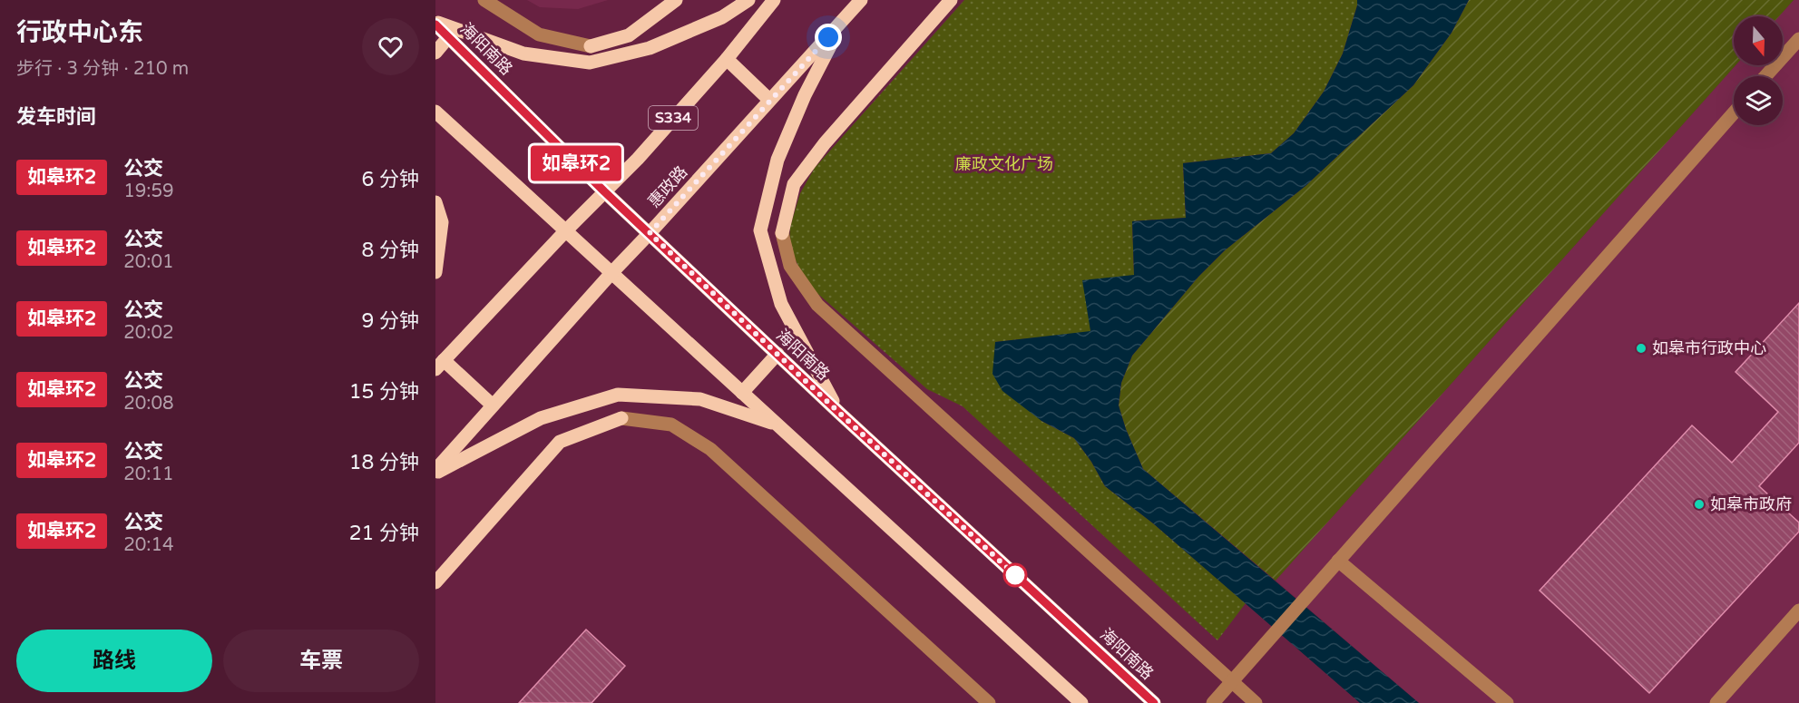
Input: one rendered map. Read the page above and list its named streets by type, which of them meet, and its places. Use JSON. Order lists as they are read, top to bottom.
{
  "streets": {
    "main road": ["海阳南路", "S334", "惠政路"]
  },
  "crossings": [
    ["海阳南路", "S334"],
    ["海阳南路", "惠政路"]
  ],
  "parks": ["廉政文化广场"],
  "places": ["如皋市行政中心", "如皋市政府"],
  "lines": ["bus line 如皋环2"],
  "north": "bottom",
  "page": {
    "heading": [
      ["行政中心东", "步行 · 3 分钟 · 210 m"],
      "发车时间"
    ],
    "on_map": "如皋环2",
    "list": [
      {
        "mark": "如皋环2",
        "name": "公交",
        "note": "19:59",
        "value": "6 分钟"
      },
      {
        "mark": "如皋环2",
        "name": "公交",
        "note": "20:01",
        "value": "8 分钟"
      },
      {
        "mark": "如皋环2",
        "name": "公交",
        "note": "20:02",
        "value": "9 分钟"
      },
      {
        "mark": "如皋环2",
        "name": "公交",
        "note": "20:08",
        "value": "15 分钟"
      },
      {
        "mark": "如皋环2",
        "name": "公交",
        "note": "20:11",
        "value": "18 分钟"
      },
      {
        "mark": "如皋环2",
        "name": "公交",
        "note": "20:14",
        "value": "21 分钟"
      }
    ],
    "buttons": ["路线", "车票"]
  }
}
